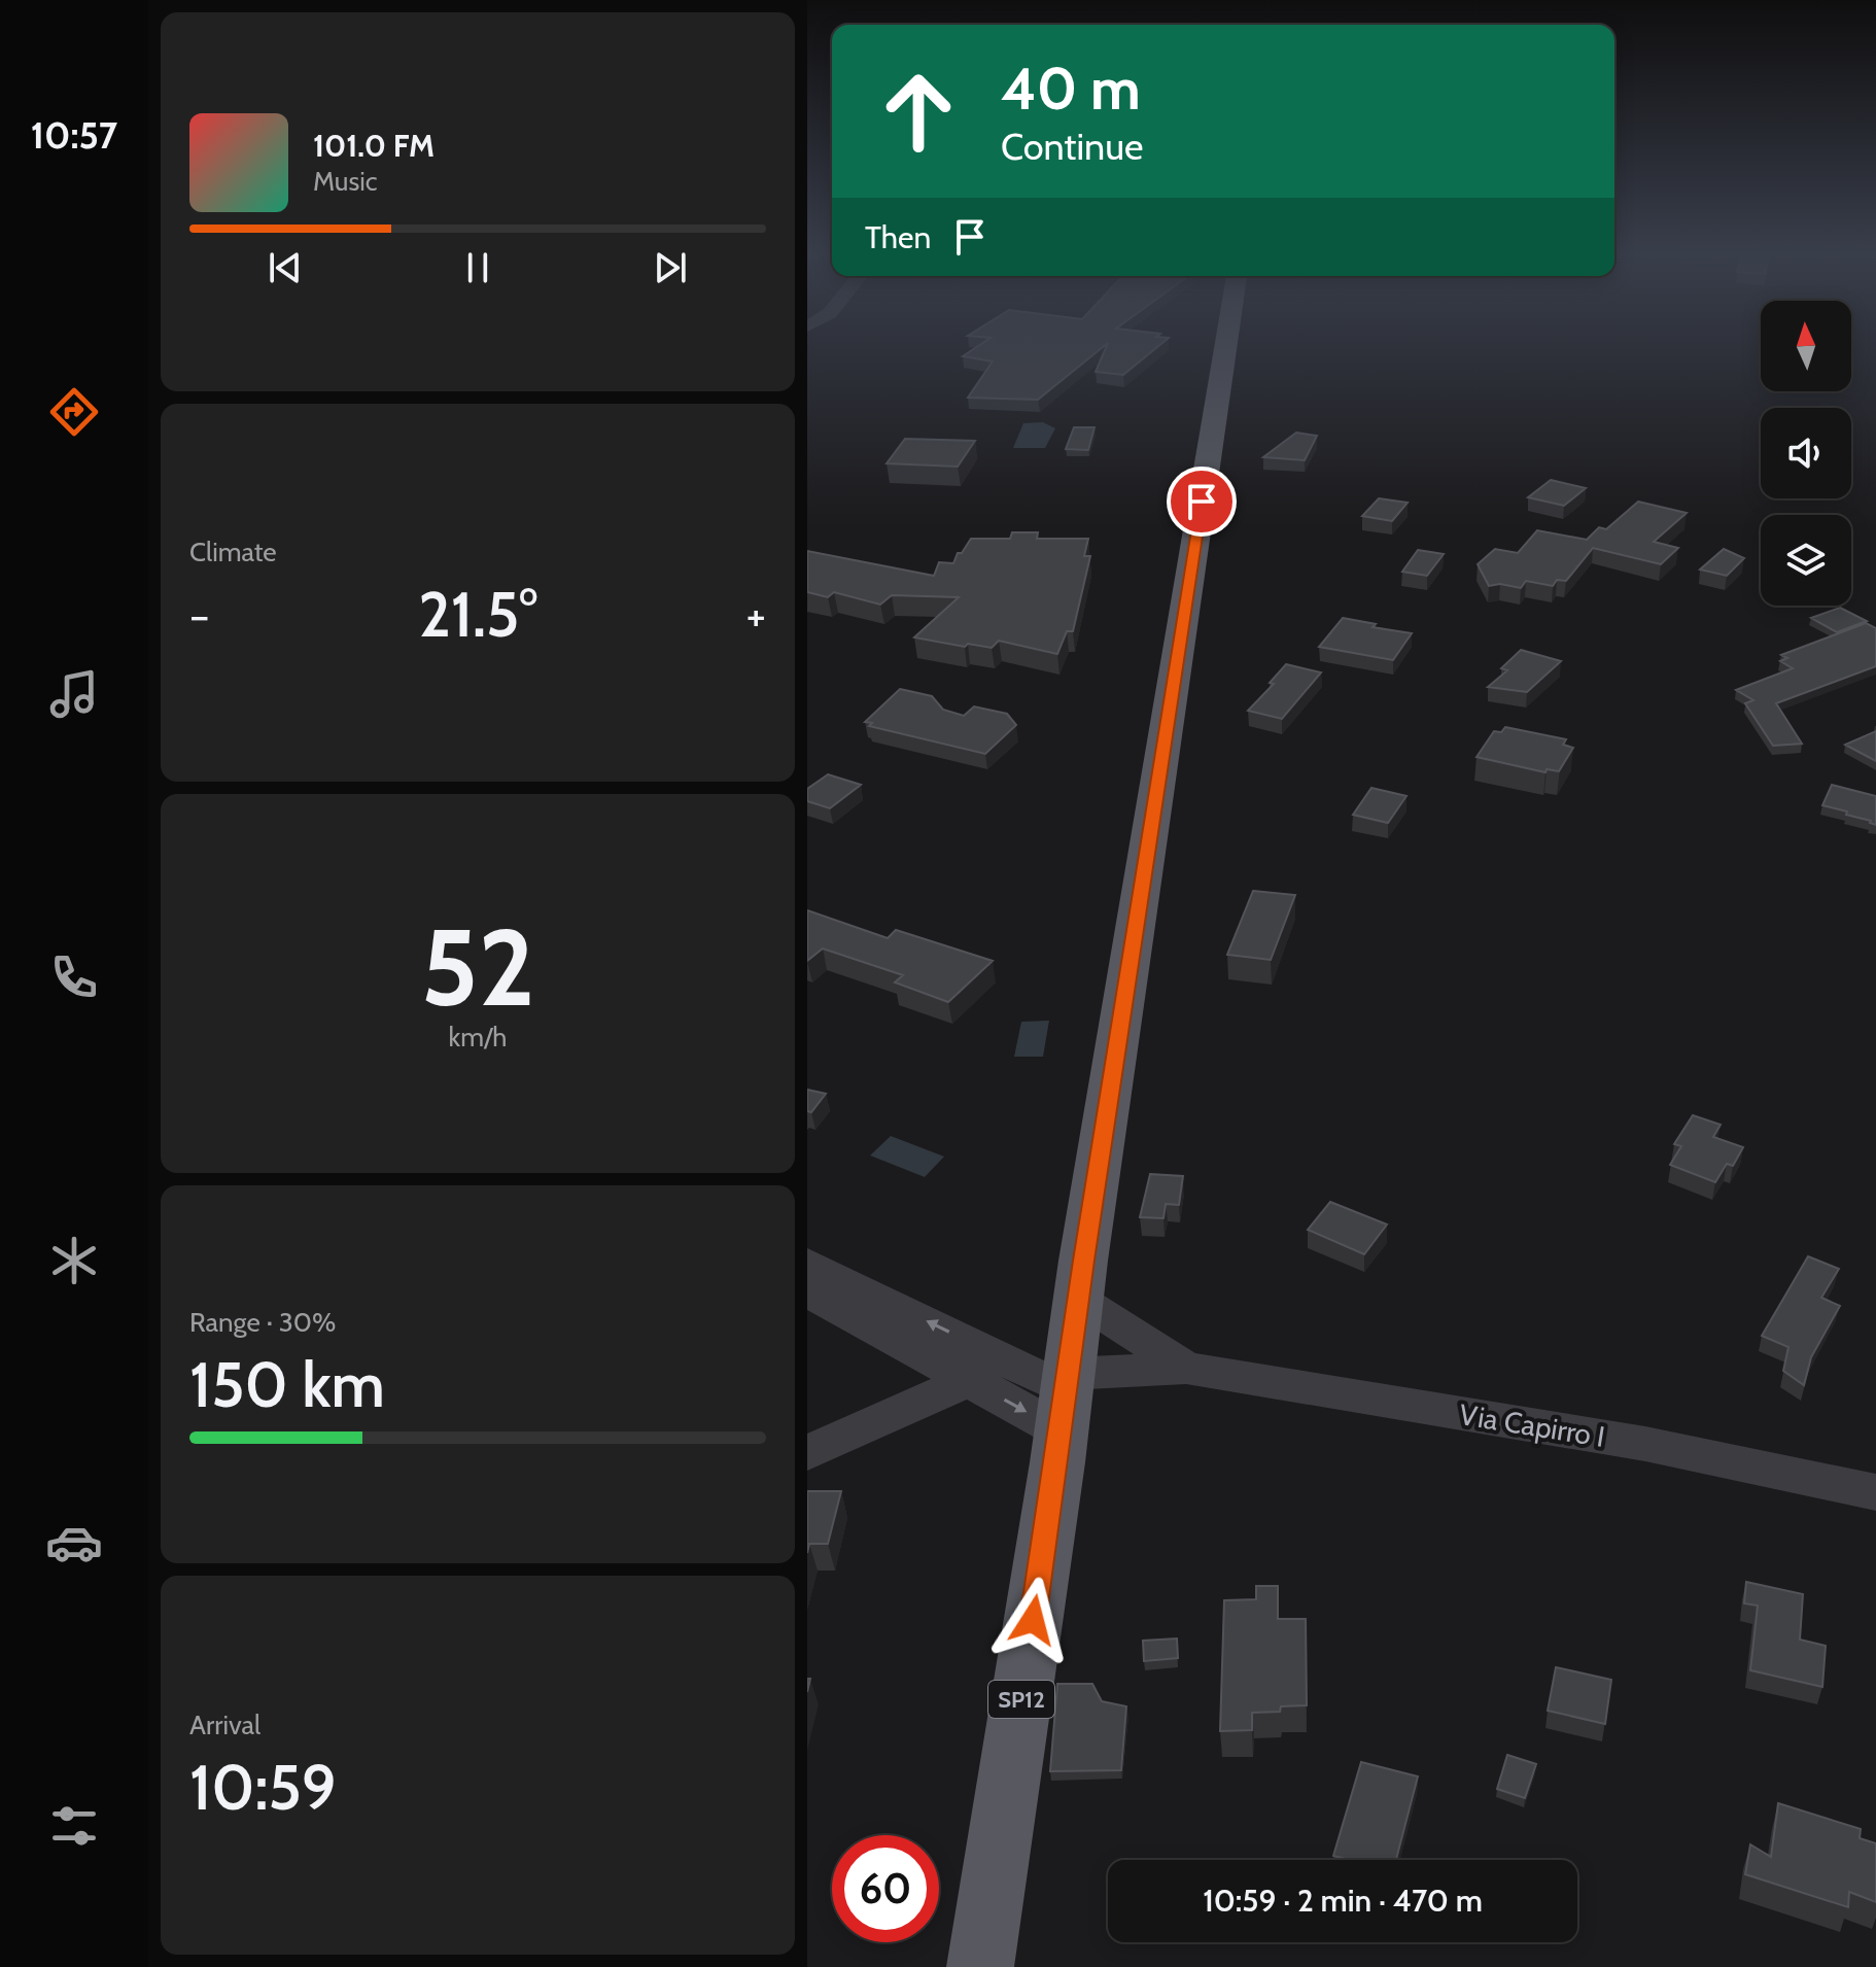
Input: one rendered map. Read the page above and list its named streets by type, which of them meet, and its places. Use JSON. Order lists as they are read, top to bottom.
{
  "streets": {
    "main road": ["SP12"],
    "street": ["Via Capirro I"]
  },
  "crossings": [
    ["Via Capirro I", "SP12"]
  ],
  "north": "top",
  "page": {
    "tabs": "10:57",
    "turn": ["40 m", "Continue"],
    "song": ["101.0 FM", "Music"],
    "then": "Then",
    "tile": [
      "Climate",
      ["52", "km/h"],
      ["Range · 30%", "150 km"],
      ["Arrival", "10:59"]
    ],
    "heat": ["−", "21.5°", "+"],
    "limit": "60",
    "trip": "10:59 · 2 min · 470 m"
  }
}
